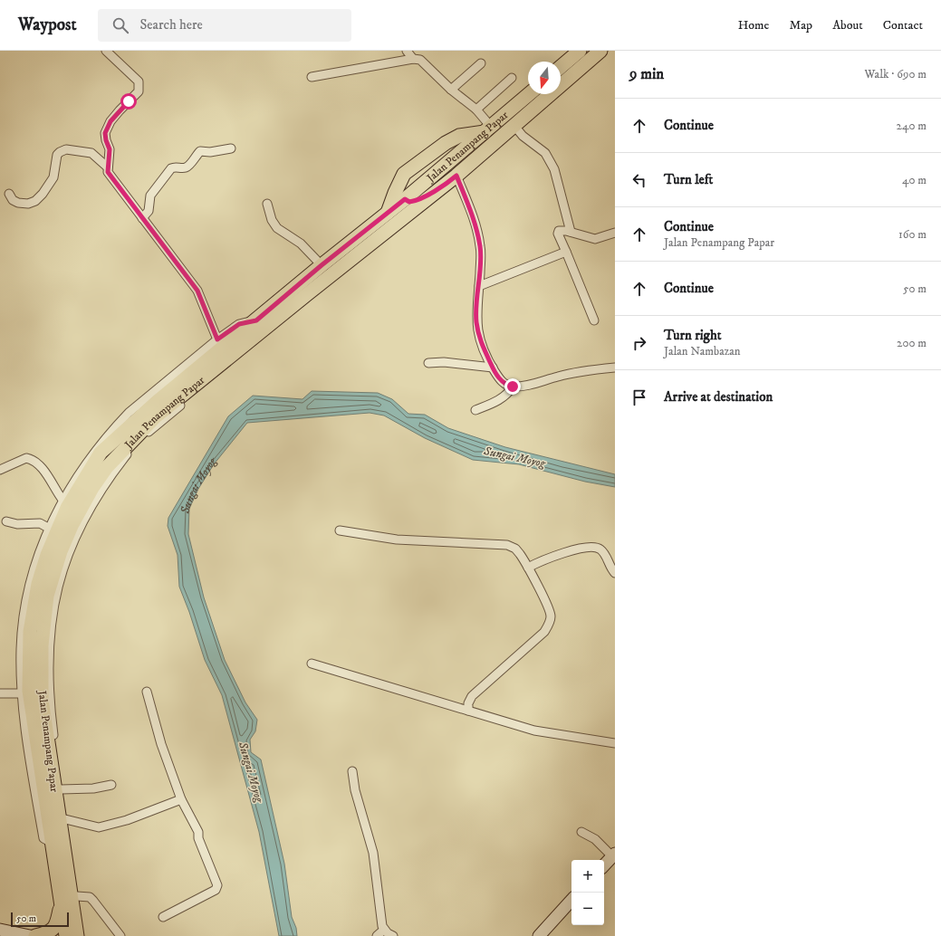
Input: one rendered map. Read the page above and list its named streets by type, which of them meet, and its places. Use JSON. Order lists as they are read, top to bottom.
{
  "streets": {
    "main road": ["Jalan Penampang Papar"]
  },
  "water": ["Sungai Moyog"],
  "scale_bar": "50 m",
  "north": "bottom",
  "page": {
    "header": "Waypost",
    "search": "Search here",
    "nav": [
      "Home",
      "Map",
      "About",
      "Contact"
    ],
    "heading": ["9 min", "Walk · 690 m"],
    "list": [
      ["Continue", "240 m"],
      ["Turn left", "40 m"],
      ["Continue", "Jalan Penampang Papar", "160 m"],
      ["Continue", "50 m"],
      ["Turn right", "Jalan Nambazan", "200 m"],
      "Arrive at destination"
    ],
    "map_buttons": ["+", "−"],
    "scale": "50 m"
  }
}
